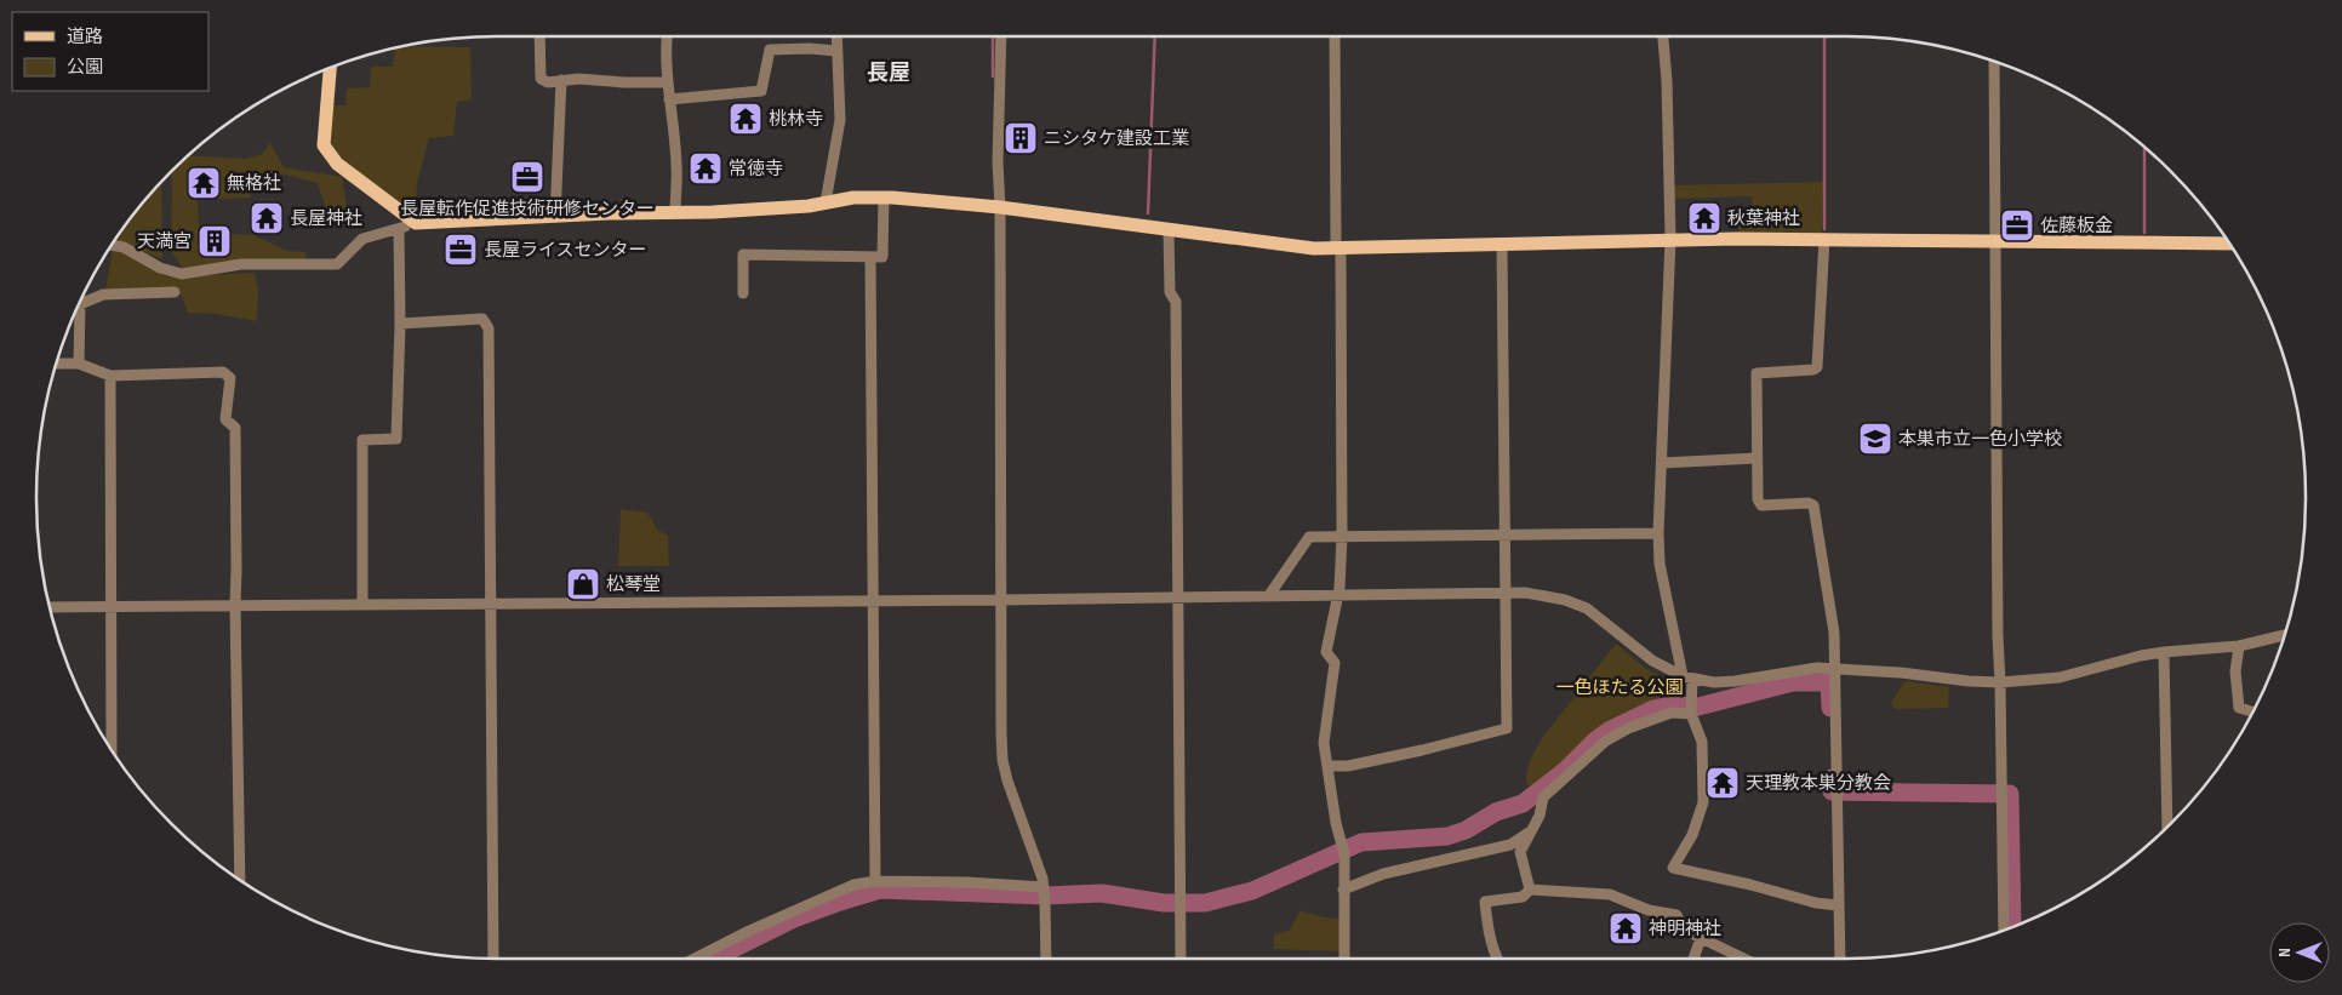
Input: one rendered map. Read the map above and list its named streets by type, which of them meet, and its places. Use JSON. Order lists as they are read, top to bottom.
{
  "districts": ["長屋"],
  "parks": ["一色ほたる公園"],
  "places": {
    "temple": [
      "桃林寺",
      "常徳寺",
      "無格社",
      "長屋神社",
      "秋葉神社",
      "天理教本巣分教会",
      "神明神社"
    ],
    "building": ["ニシタケ建設工業", "天満宮"],
    "office": ["長屋転作促進技術研修センター", "佐藤板金", "長屋ライスセンター"],
    "school or university": ["本巣市立一色小学校"],
    "shop": ["松琴堂"]
  },
  "legend": ["道路", "公園"],
  "north": "left"
}
